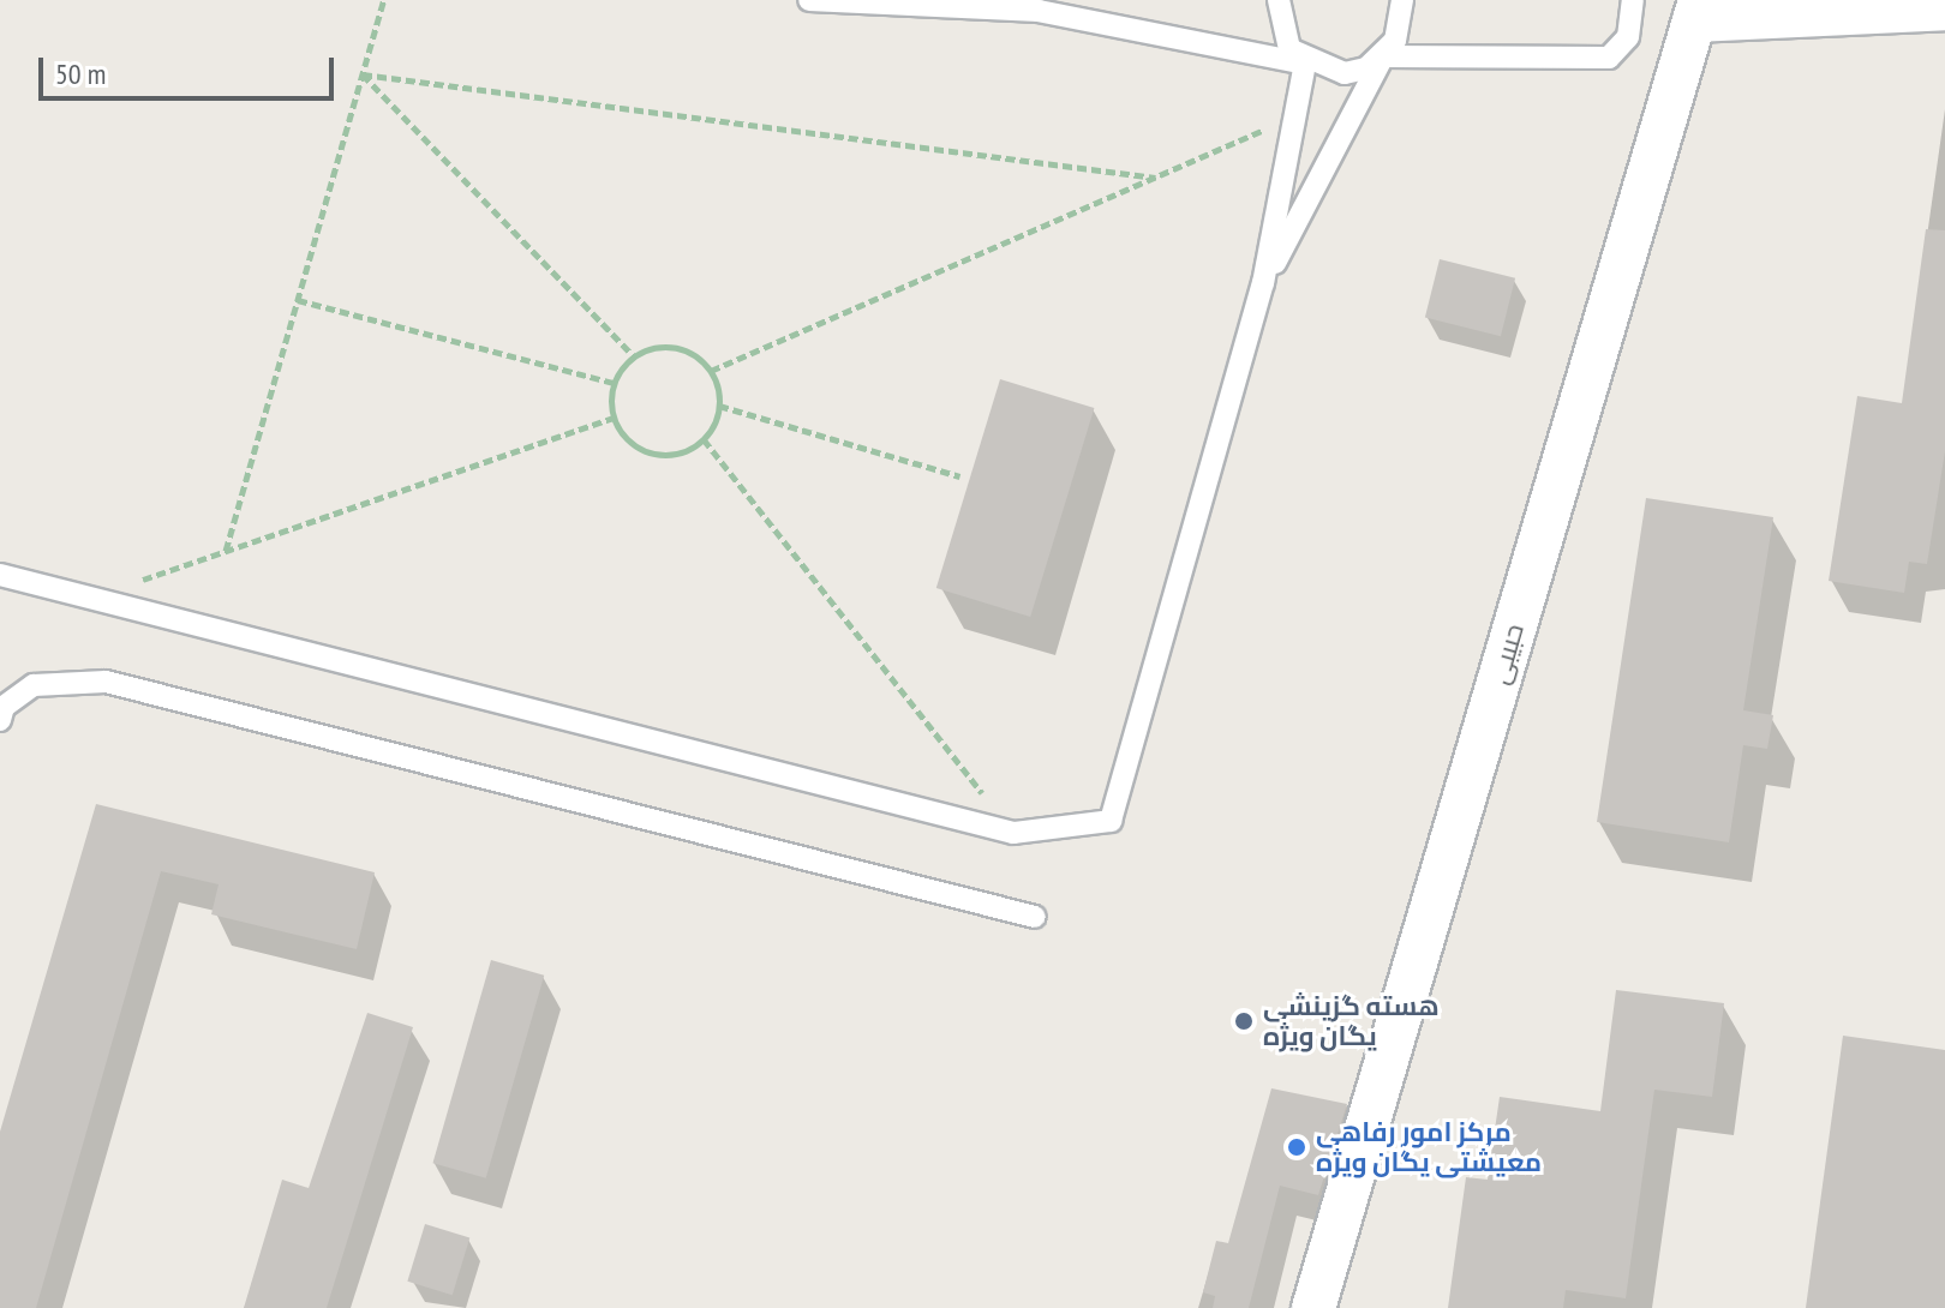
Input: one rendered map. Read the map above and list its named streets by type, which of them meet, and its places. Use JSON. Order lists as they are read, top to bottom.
{
  "streets": {
    "street": ["حبیبی"]
  },
  "places": ["هسته گزینشی یگان ویژه", "مرکز امور رفاهی معیشتی یگان ویژه"],
  "scale_bar": "50 m"
}
